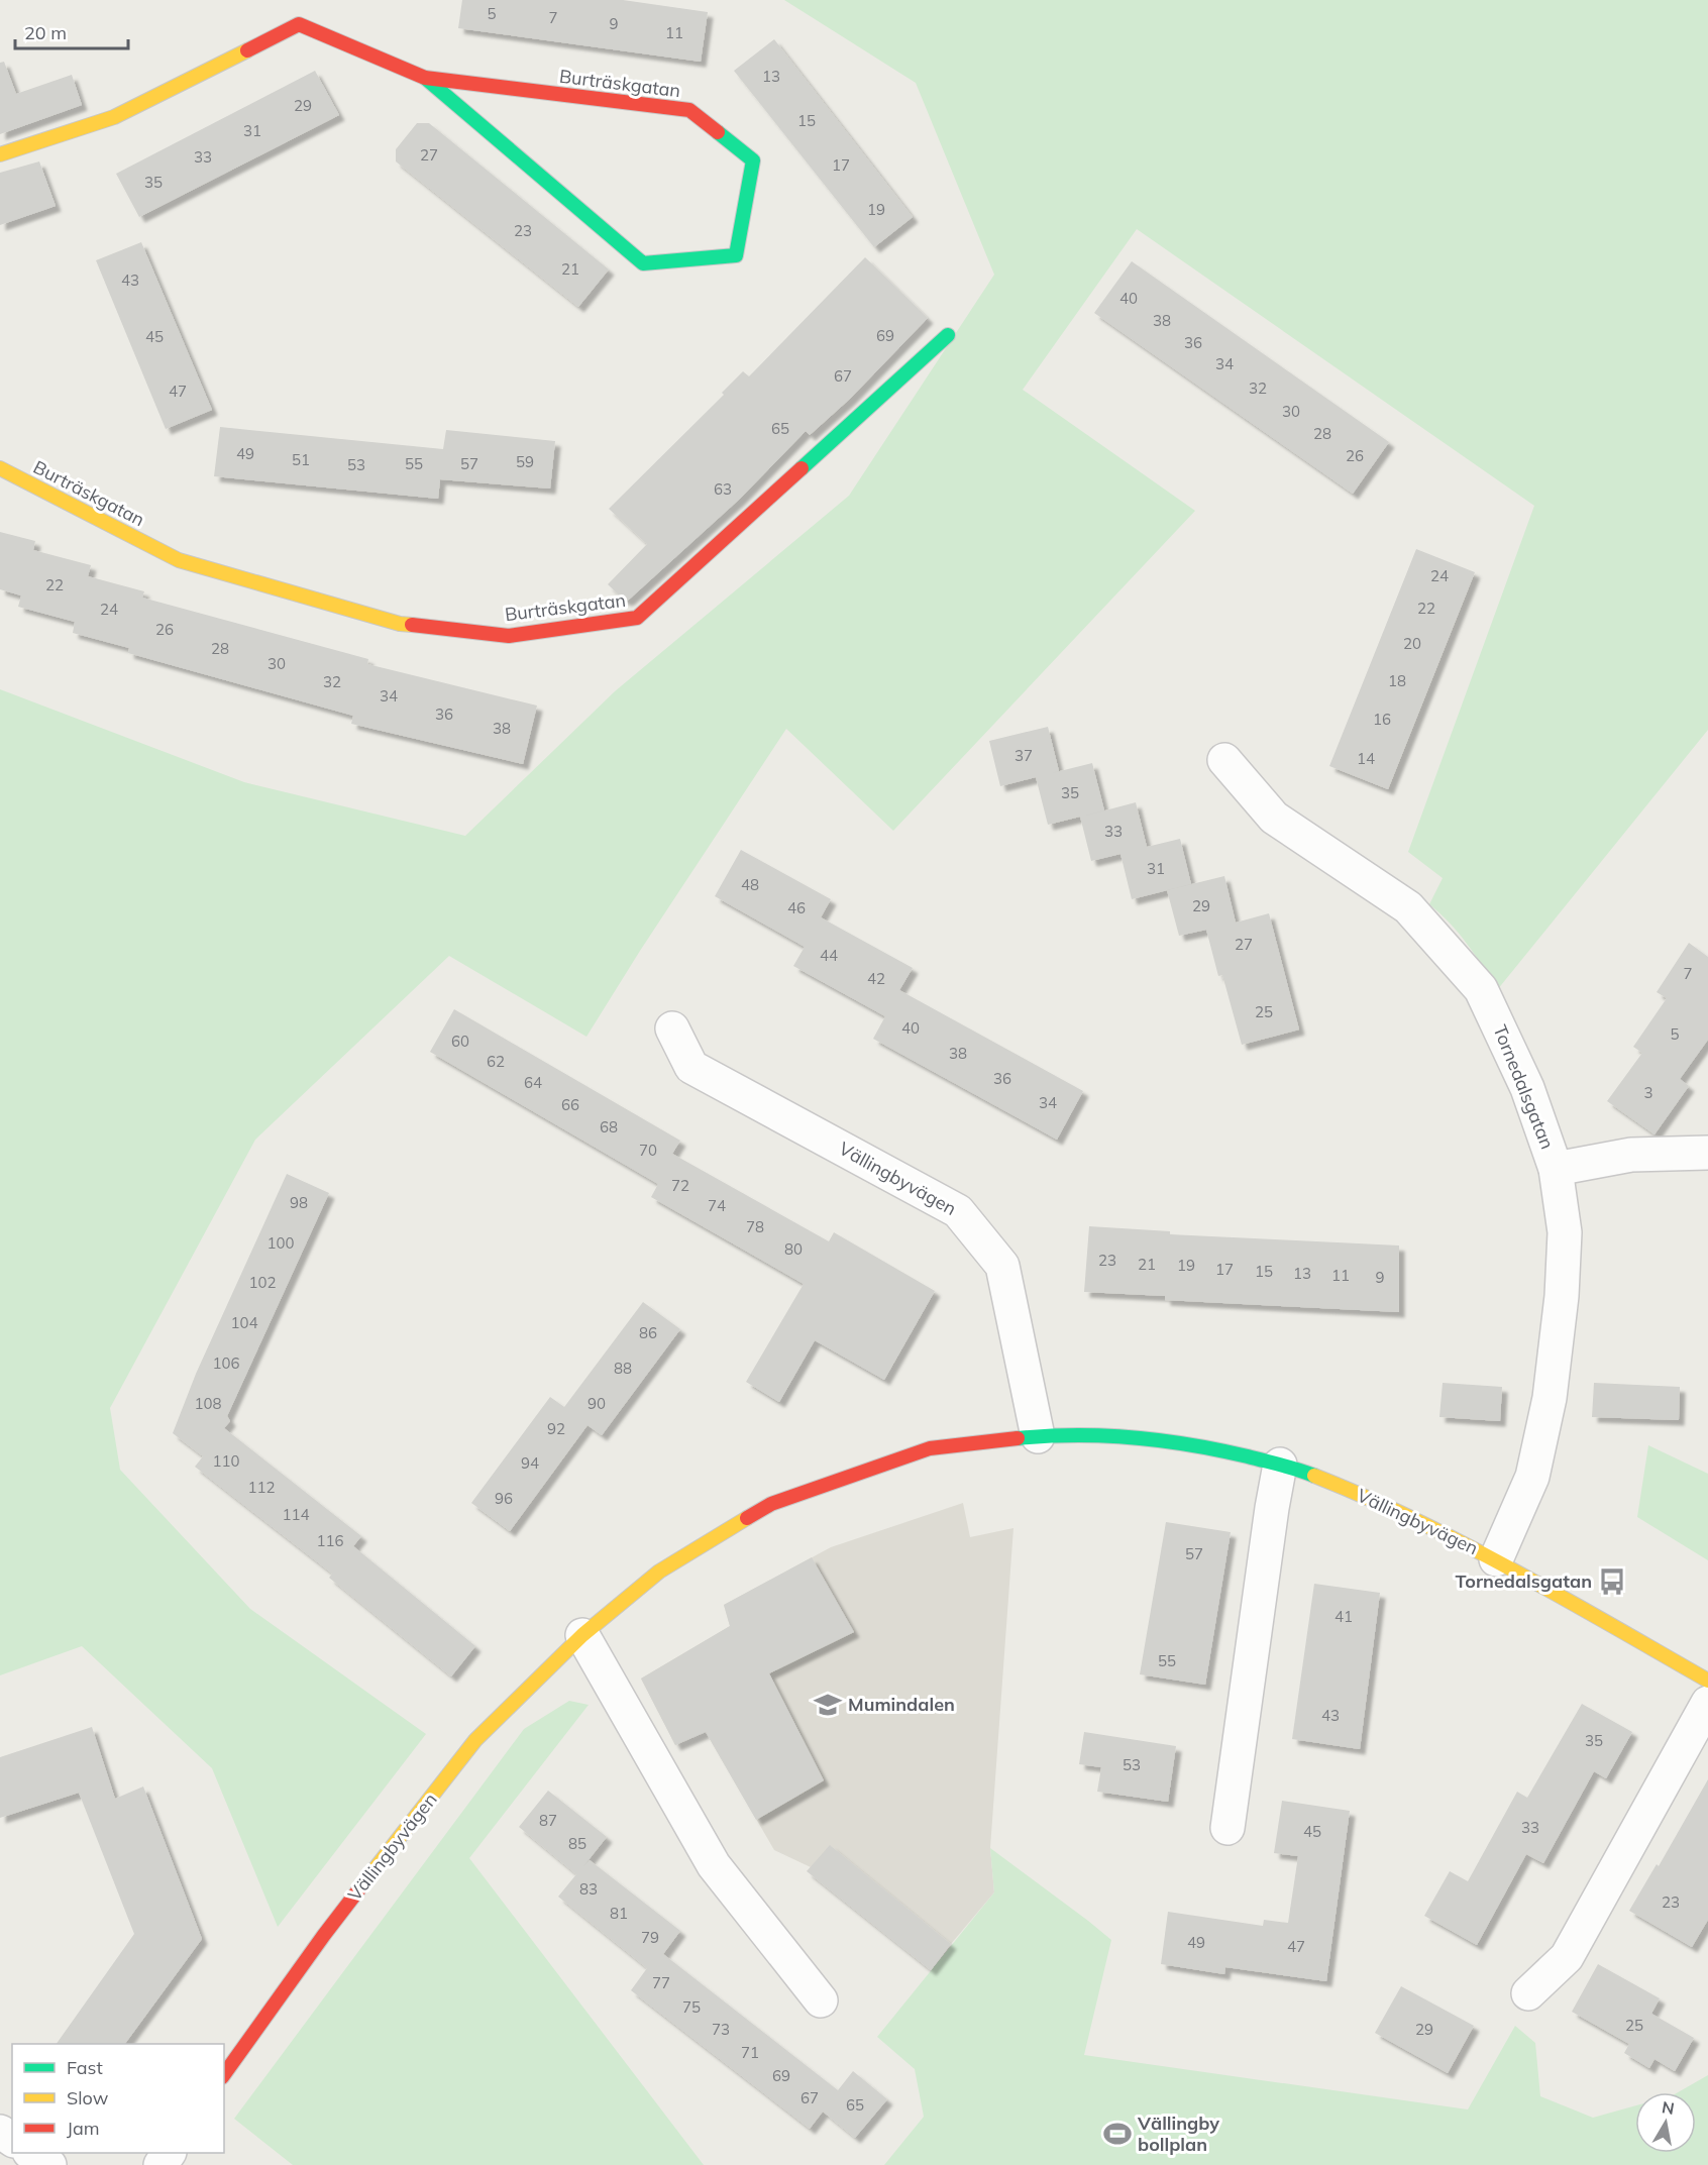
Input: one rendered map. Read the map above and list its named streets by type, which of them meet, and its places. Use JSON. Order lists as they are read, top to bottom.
{
  "streets": {
    "street": ["Burträskgatan", "Tornedalsgatan", "Vällingbyvägen"]
  },
  "crossings": [
    ["Tornedalsgatan", "Vällingbyvägen"]
  ],
  "places": {
    "bus stop": ["Tornedalsgatan"],
    "school or university": ["Mumindalen"],
    "sports": ["Vällingby bollplan"]
  },
  "house_numbers": [
    "5",
    "7",
    "9",
    "11",
    "13",
    "29",
    "15",
    "31",
    "27",
    "33",
    "17",
    "35",
    "19",
    "23",
    "21",
    "43",
    "40",
    "38",
    "69",
    "45",
    "36",
    "34",
    "67",
    "32",
    "47",
    "30",
    "65",
    "28",
    "49",
    "26",
    "51",
    "59",
    "55",
    "57",
    "53",
    "63",
    "24",
    "22",
    "22",
    "24",
    "26",
    "20",
    "28",
    "30",
    "18",
    "32",
    "34",
    "36",
    "16",
    "38",
    "37",
    "14",
    "35",
    "33",
    "31",
    "48",
    "29",
    "46",
    "27",
    "44",
    "7",
    "42",
    "25",
    "40",
    "5",
    "60",
    "38",
    "62",
    "36",
    "64",
    "3",
    "34",
    "66",
    "68",
    "70",
    "72",
    "98",
    "74",
    "78",
    "100",
    "80",
    "23",
    "21",
    "19",
    "17",
    "15",
    "13",
    "11",
    "9",
    "102",
    "104",
    "86",
    "106",
    "88",
    "108",
    "90",
    "92",
    "110",
    "94",
    "112",
    "96",
    "114",
    "116",
    "57",
    "41",
    "55",
    "43",
    "35",
    "53",
    "87",
    "33",
    "45",
    "85",
    "83",
    "23",
    "81",
    "79",
    "49",
    "47",
    "77",
    "75",
    "25",
    "73",
    "29",
    "71",
    "69",
    "67",
    "65"
  ],
  "legend": ["Fast", "Slow", "Jam"],
  "scale_bar": "20 m",
  "north": "top"
}
